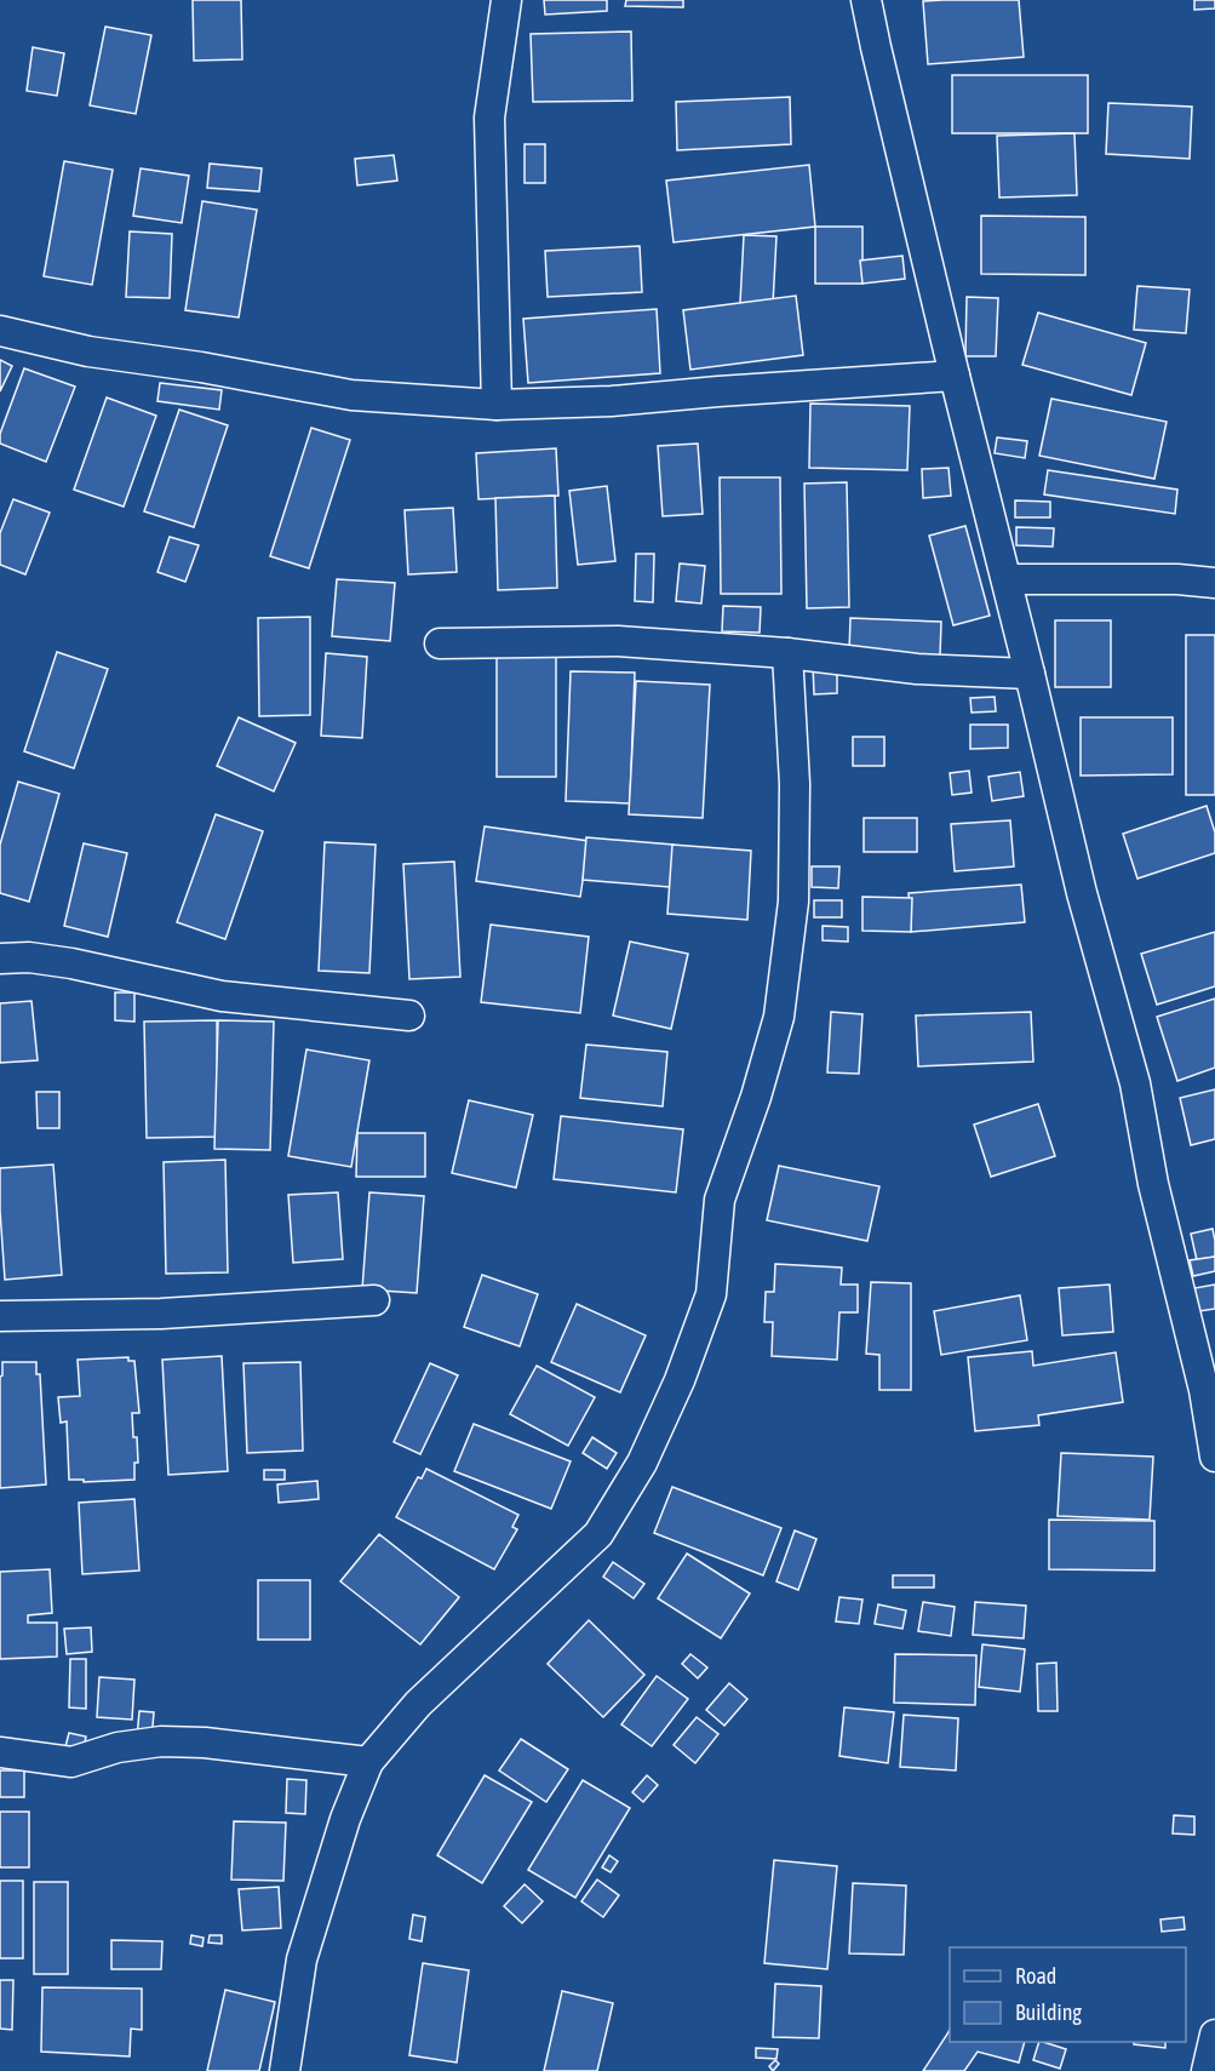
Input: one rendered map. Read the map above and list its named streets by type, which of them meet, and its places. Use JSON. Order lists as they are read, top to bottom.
{
  "legend": ["Road", "Building"]
}
